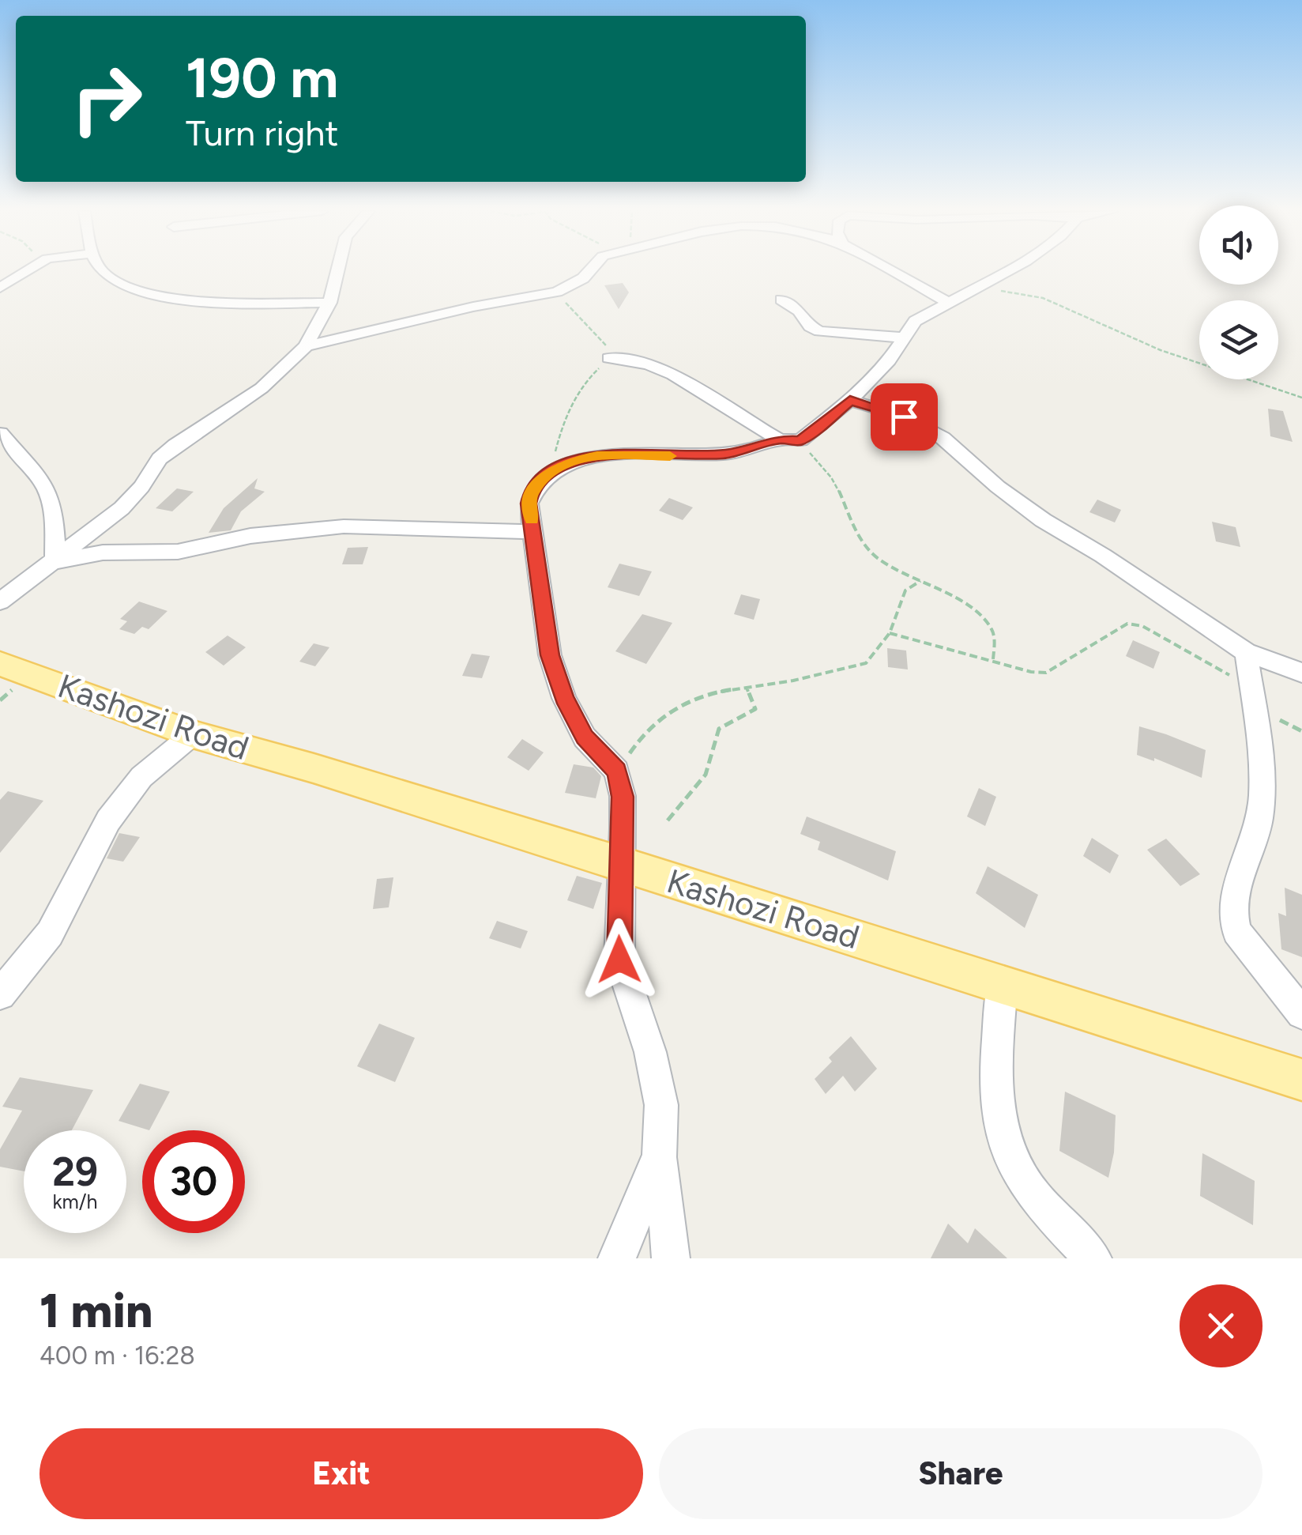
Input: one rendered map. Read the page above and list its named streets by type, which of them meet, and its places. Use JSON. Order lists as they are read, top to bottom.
{
  "streets": {
    "main road": ["Kashozi Road"]
  },
  "page": {
    "turn": ["190 m", "Turn right"],
    "speed": "29 km/h",
    "limit": "30",
    "heading": ["1 min", "400 m · 16:28"],
    "buttons": ["Exit", "Share"]
  }
}
